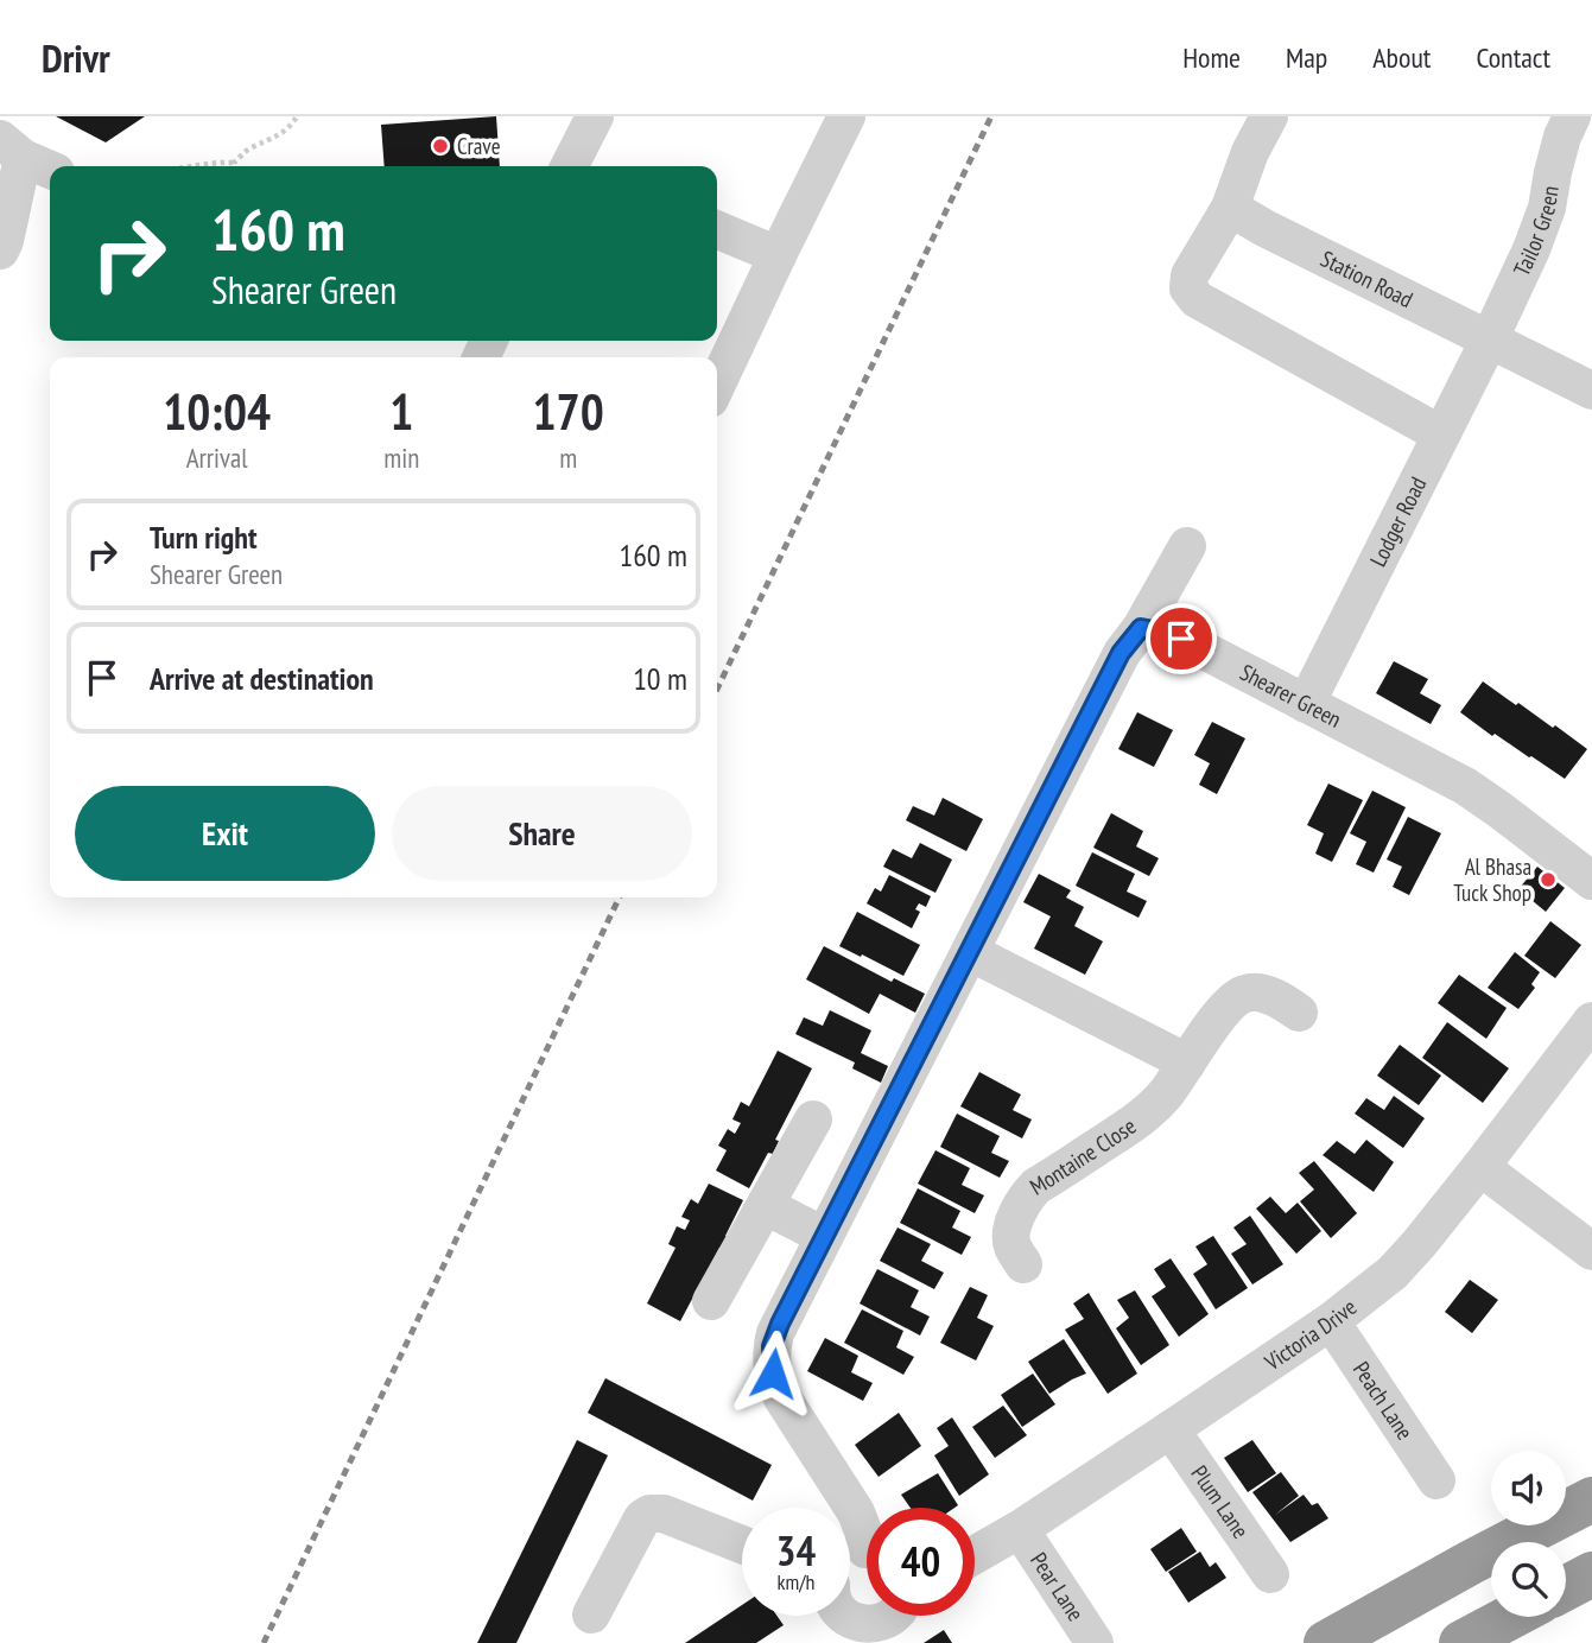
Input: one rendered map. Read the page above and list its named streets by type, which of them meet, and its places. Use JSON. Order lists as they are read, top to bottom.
{
  "streets": {
    "street": [
      "Tailor Green",
      "Station Road",
      "Lodger Road",
      "Shearer Green",
      "Montaine Close",
      "Victoria Drive",
      "Peach Lane",
      "Plum Lane",
      "Pear Lane"
    ]
  },
  "crossings": [
    ["Tailor Green", "Station Road"],
    ["Tailor Green", "Lodger Road"],
    ["Station Road", "Lodger Road"],
    ["Lodger Road", "Shearer Green"],
    ["Victoria Drive", "Peach Lane"],
    ["Victoria Drive", "Plum Lane"],
    ["Victoria Drive", "Pear Lane"]
  ],
  "places": ["Crave", "Al Bhasa Tuck Shop"],
  "page": {
    "header": "Drivr",
    "nav": [
      "Home",
      "Map",
      "About",
      "Contact"
    ],
    "turn": ["160 m", "Shearer Green"],
    "eta": [
      "10:04",
      "Arrival",
      "1",
      "min",
      "170",
      "m"
    ],
    "list": [
      {
        "name": "Turn right",
        "note": "Shearer Green",
        "value": "160 m"
      },
      {
        "name": "Arrive at destination",
        "value": "10 m"
      }
    ],
    "buttons": ["Exit", "Share"],
    "speed": "34 km/h",
    "limit": "40"
  }
}
